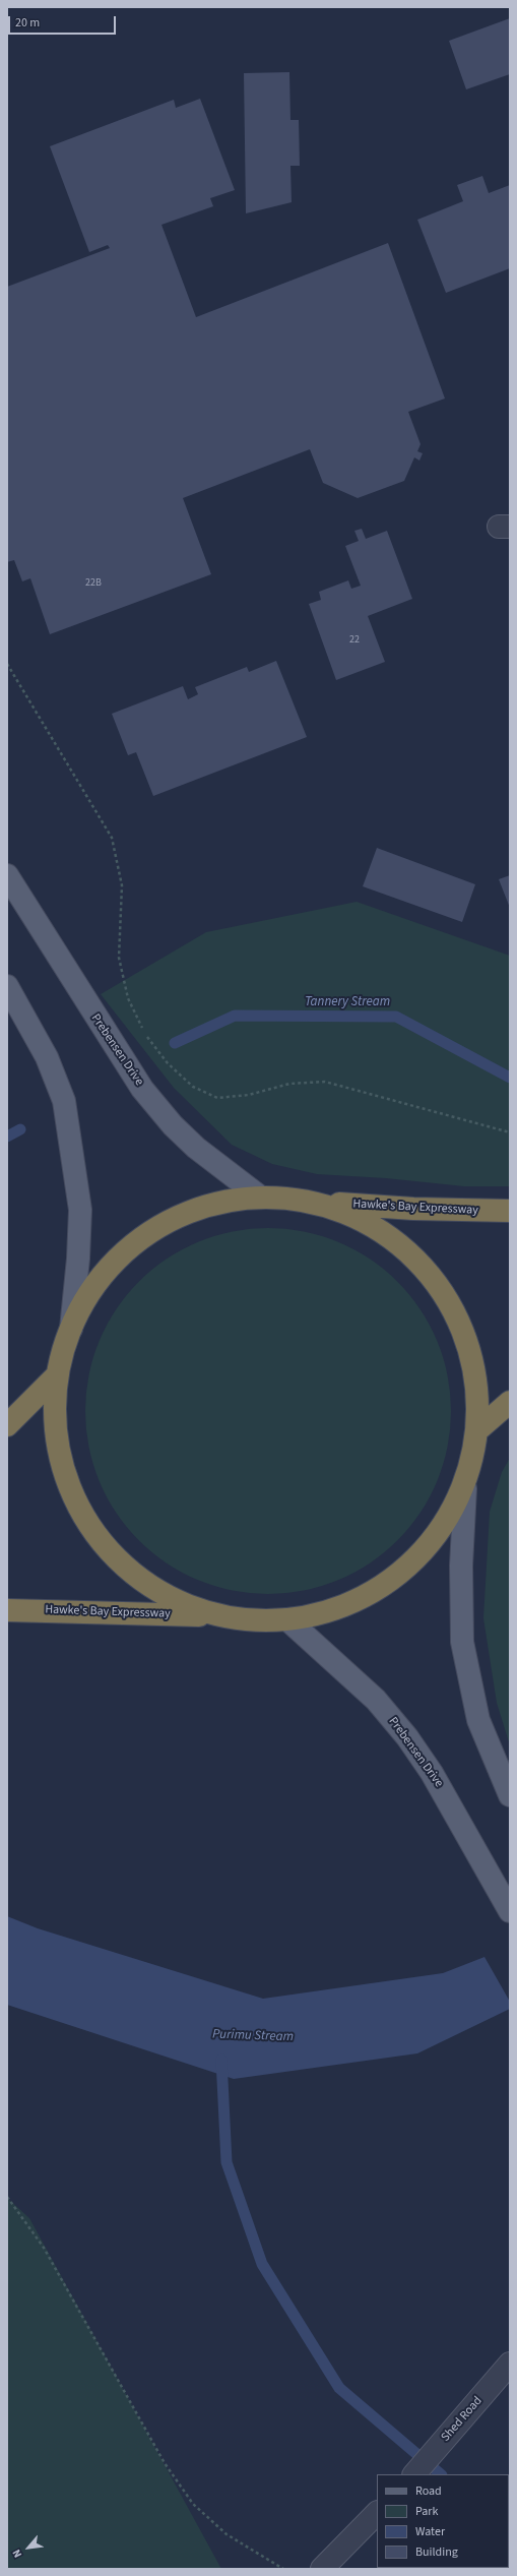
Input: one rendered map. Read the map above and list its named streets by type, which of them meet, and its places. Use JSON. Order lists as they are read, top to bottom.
{
  "streets": {
    "highway": ["Hawke's Bay Expressway"],
    "main road": ["Prebensen Drive"],
    "lane": ["Shed Road"]
  },
  "crossings": [
    ["Prebensen Drive", "Hawke's Bay Expressway"]
  ],
  "water": ["Tannery Stream", "Purimu Stream"],
  "house_numbers": ["22B", "22"],
  "legend": [
    "Road",
    "Park",
    "Water",
    "Building"
  ],
  "scale_bar": "20 m",
  "north": "bottom left"
}
